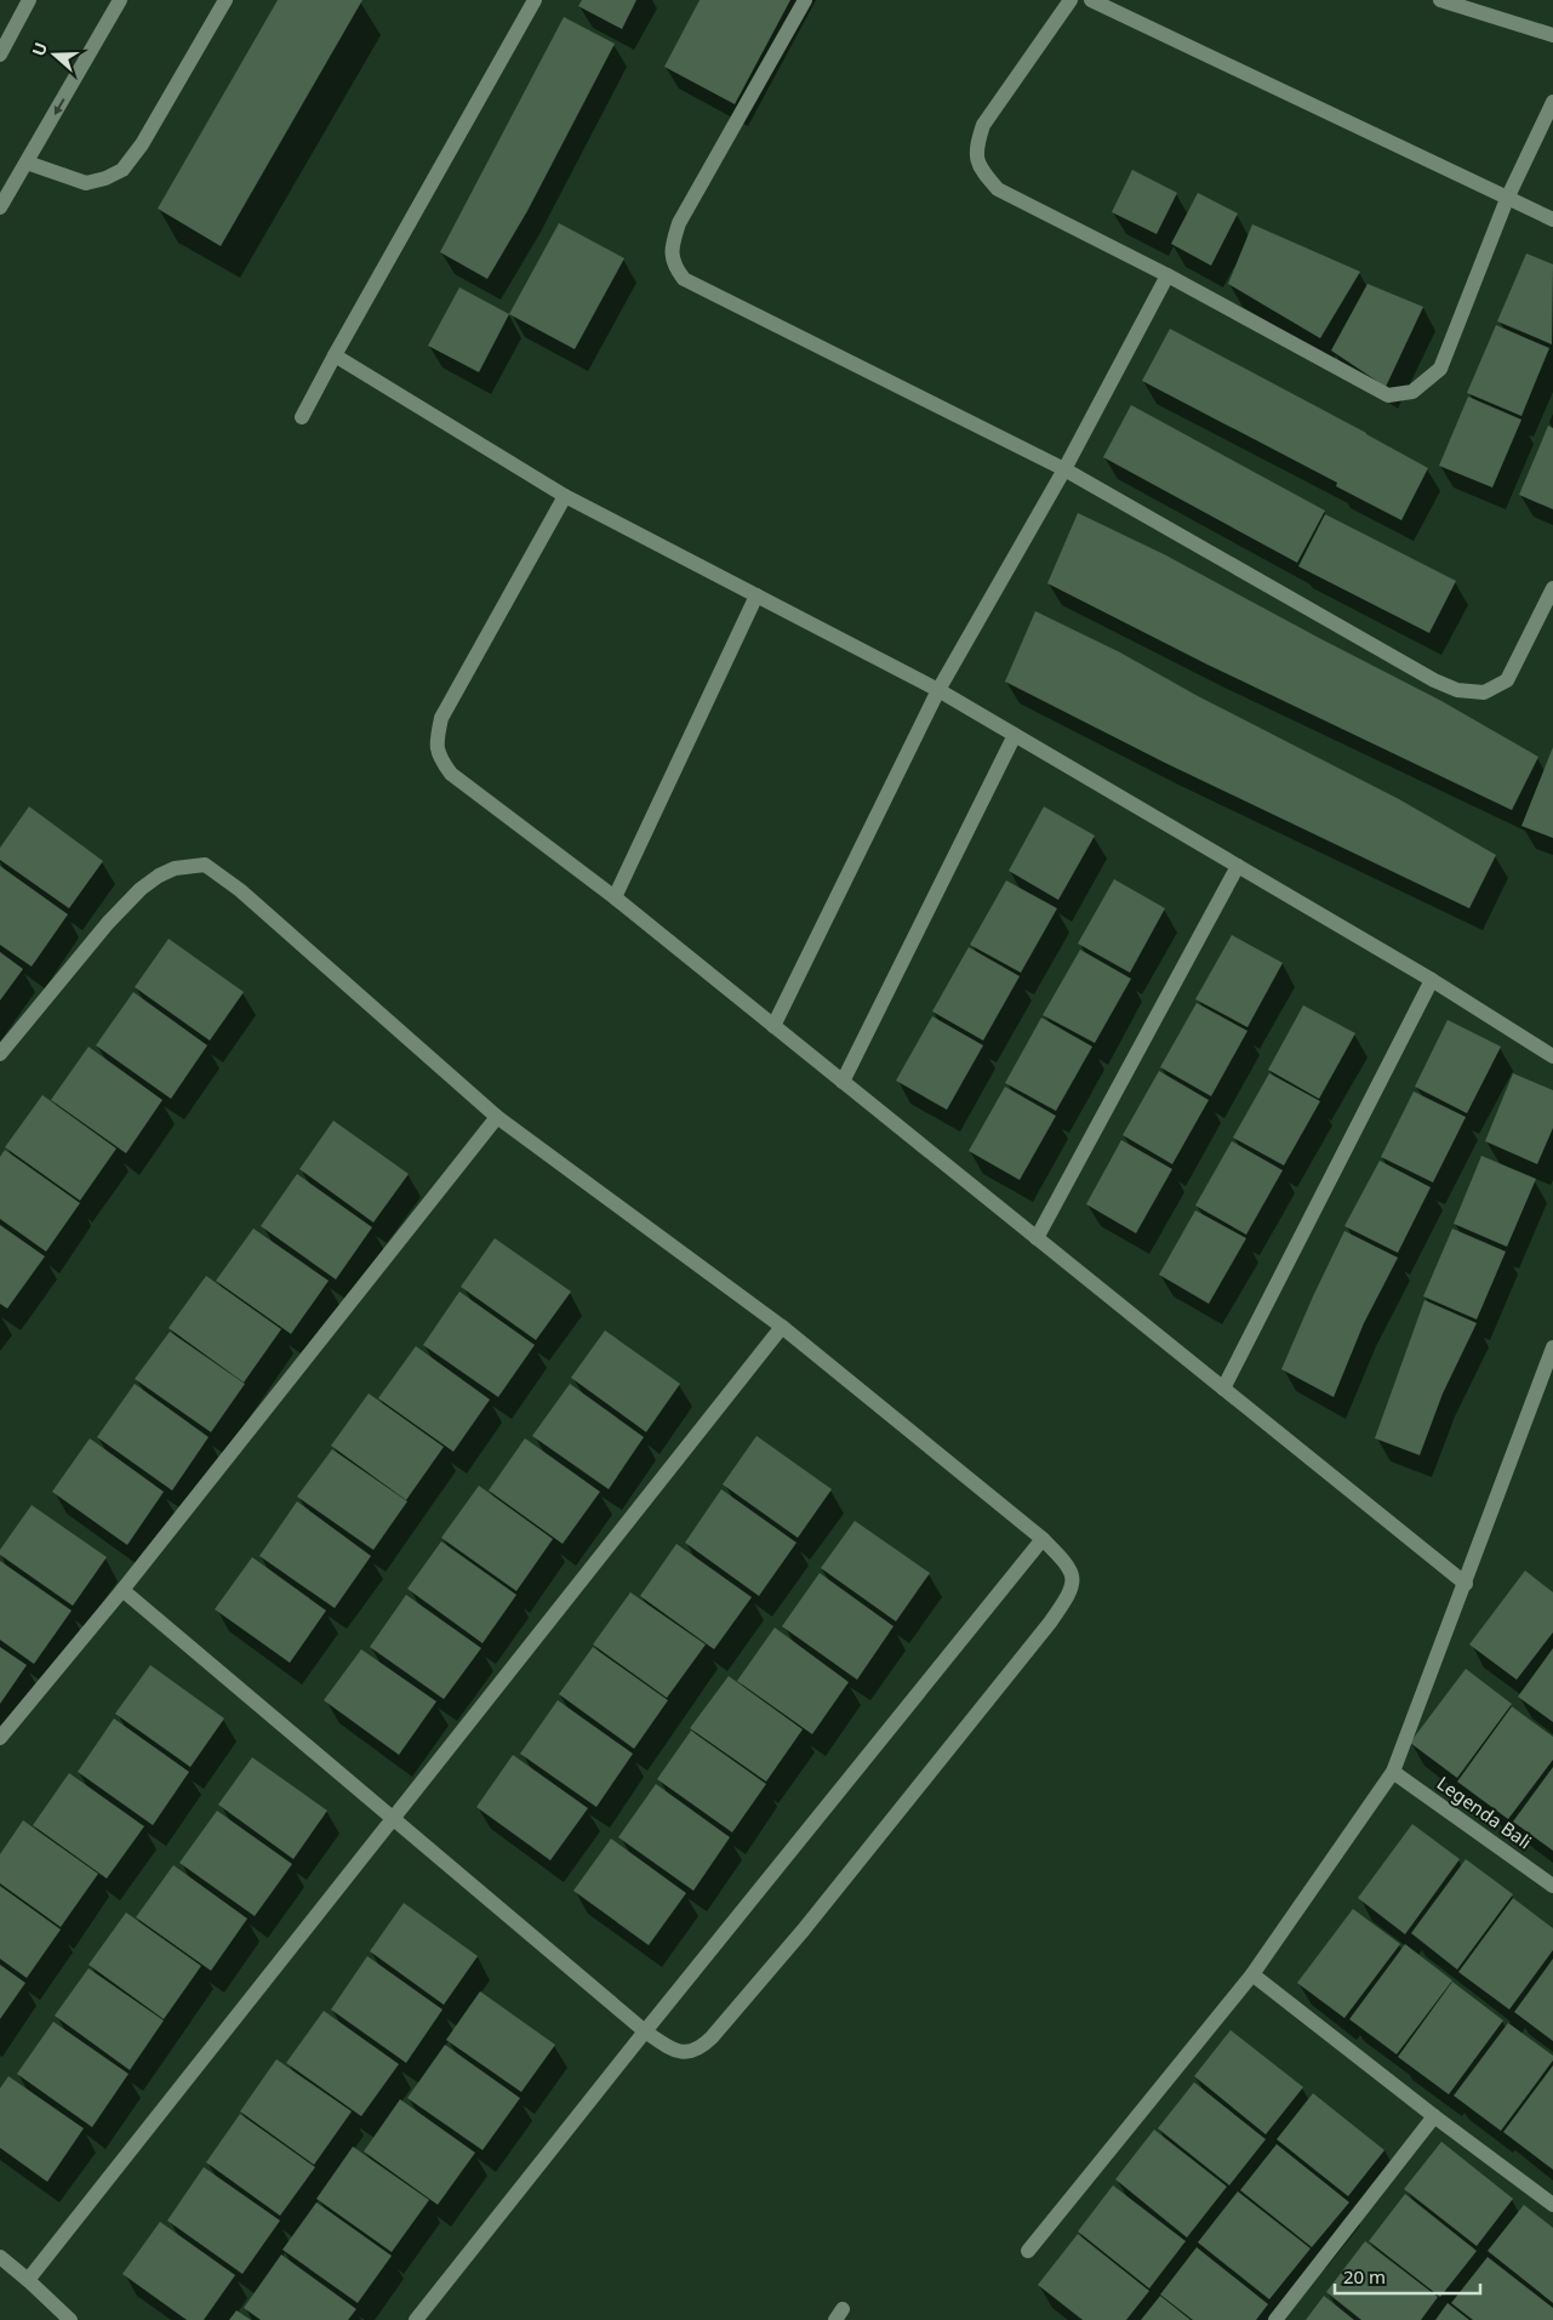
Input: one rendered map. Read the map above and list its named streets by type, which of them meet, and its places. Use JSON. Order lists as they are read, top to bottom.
{
  "streets": {
    "street": ["Legenda Bali"]
  },
  "scale_bar": "20 m",
  "north": "left"
}
